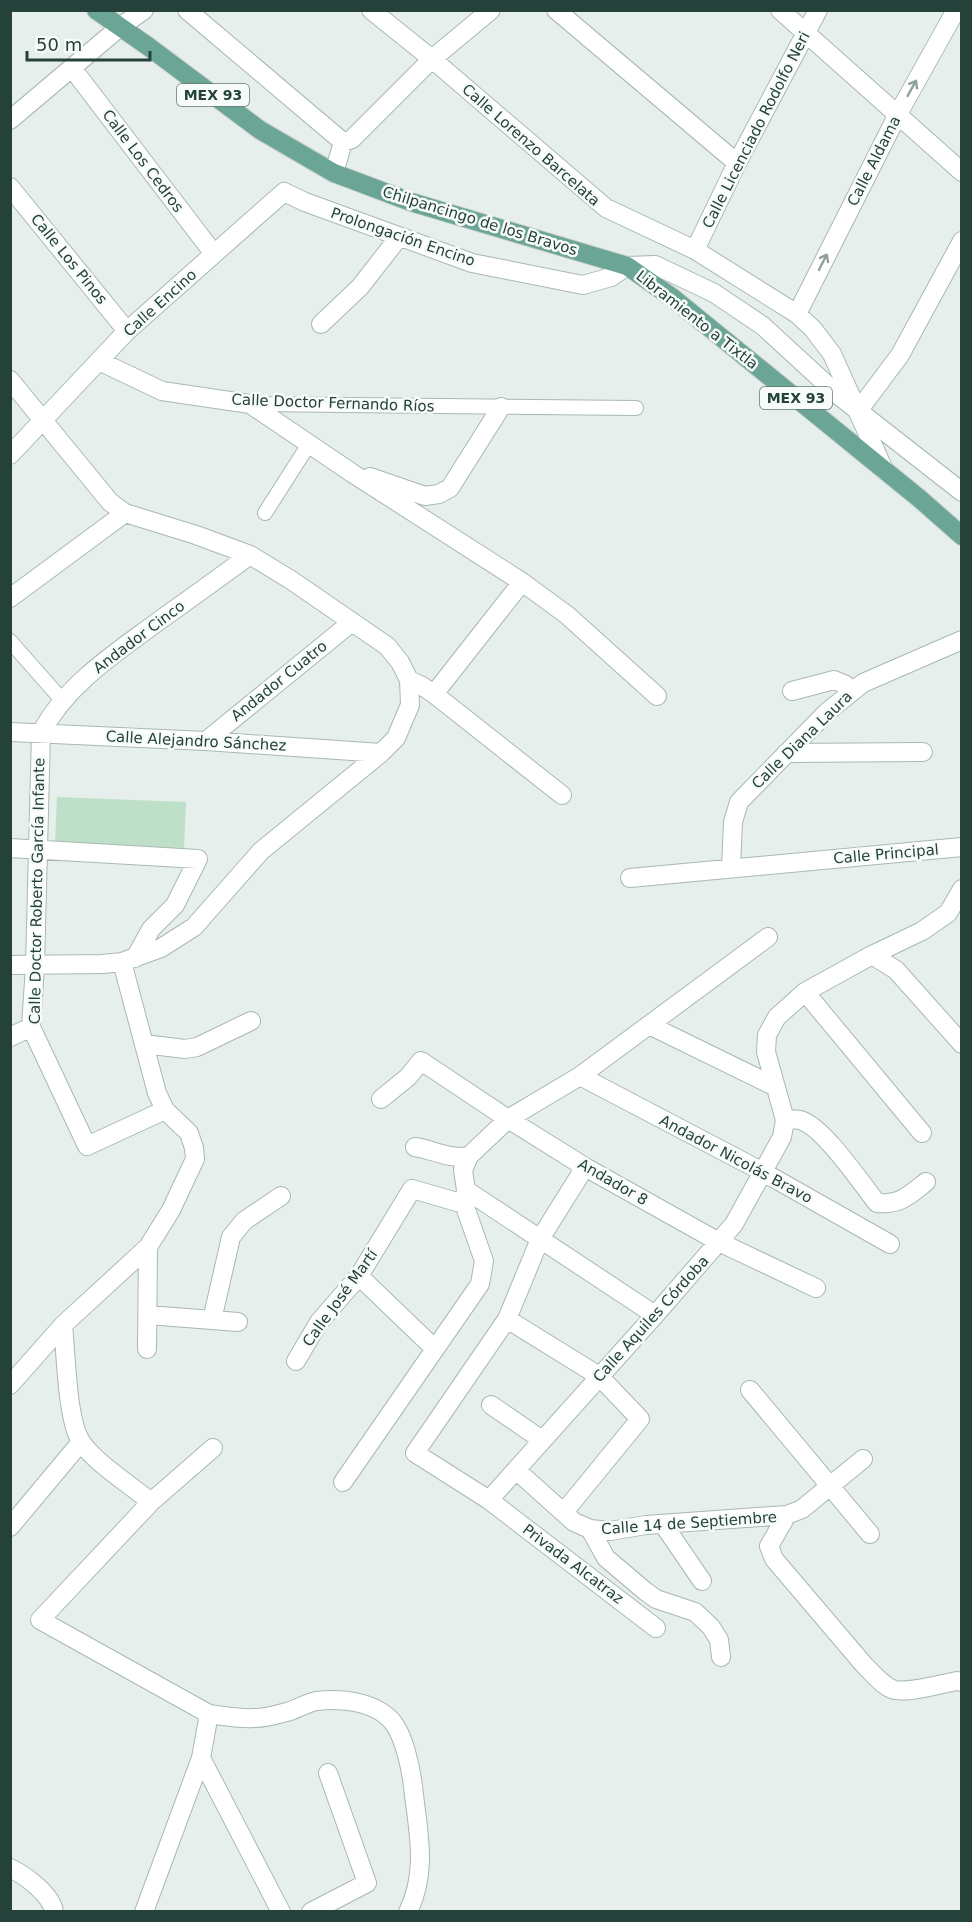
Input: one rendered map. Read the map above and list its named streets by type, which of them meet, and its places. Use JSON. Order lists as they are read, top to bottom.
{
  "streets": {
    "main road": ["MEX 93", "Chilpancingo de los Bravos", "Libramiento a Tixtla"],
    "street": [
      "Calle Licenciado Rodolfo Neri",
      "Calle Lorenzo Barcelata",
      "Calle Los Cedros",
      "Calle Aldama",
      "Prolongación Encino",
      "Calle Los Pinos",
      "Calle Encino",
      "Calle Doctor Fernando Ríos",
      "Andador Cinco",
      "Andador Cuatro",
      "Calle Diana Laura",
      "Calle Alejandro Sánchez",
      "Calle Principal",
      "Calle Doctor Roberto García Infante",
      "Andador Nicolás Bravo",
      "Andador 8",
      "Calle José Martí",
      "Calle Aquiles Córdoba",
      "Calle 14 de Septiembre",
      "Privada Alcatraz"
    ]
  },
  "crossings": [
    ["MEX 93", "Calle Lorenzo Barcelata"],
    ["MEX 93", "Chilpancingo de los Bravos"],
    ["MEX 93", "Prolongación Encino"],
    ["MEX 93", "Libramiento a Tixtla"],
    ["Calle Licenciado Rodolfo Neri", "Calle Lorenzo Barcelata"],
    ["Calle Lorenzo Barcelata", "Calle Aldama"],
    ["Calle Lorenzo Barcelata", "Libramiento a Tixtla"],
    ["Calle Los Cedros", "Calle Encino"],
    ["Chilpancingo de los Bravos", "Prolongación Encino"],
    ["Chilpancingo de los Bravos", "Libramiento a Tixtla"],
    ["Prolongación Encino", "Calle Encino"],
    ["Prolongación Encino", "Libramiento a Tixtla"],
    ["Calle Los Pinos", "Calle Encino"],
    ["Calle Encino", "Calle Doctor Fernando Ríos"],
    ["Andador Cinco", "Calle Alejandro Sánchez"],
    ["Andador Cinco", "Calle Doctor Roberto García Infante"],
    ["Andador Cuatro", "Calle Alejandro Sánchez"],
    ["Calle Diana Laura", "Calle Principal"],
    ["Calle Alejandro Sánchez", "Calle Doctor Roberto García Infante"],
    ["Andador Nicolás Bravo", "Calle Aquiles Córdoba"],
    ["Andador 8", "Calle Aquiles Córdoba"],
    ["Calle Aquiles Córdoba", "Privada Alcatraz"]
  ],
  "scale_bar": "50 m"
}
